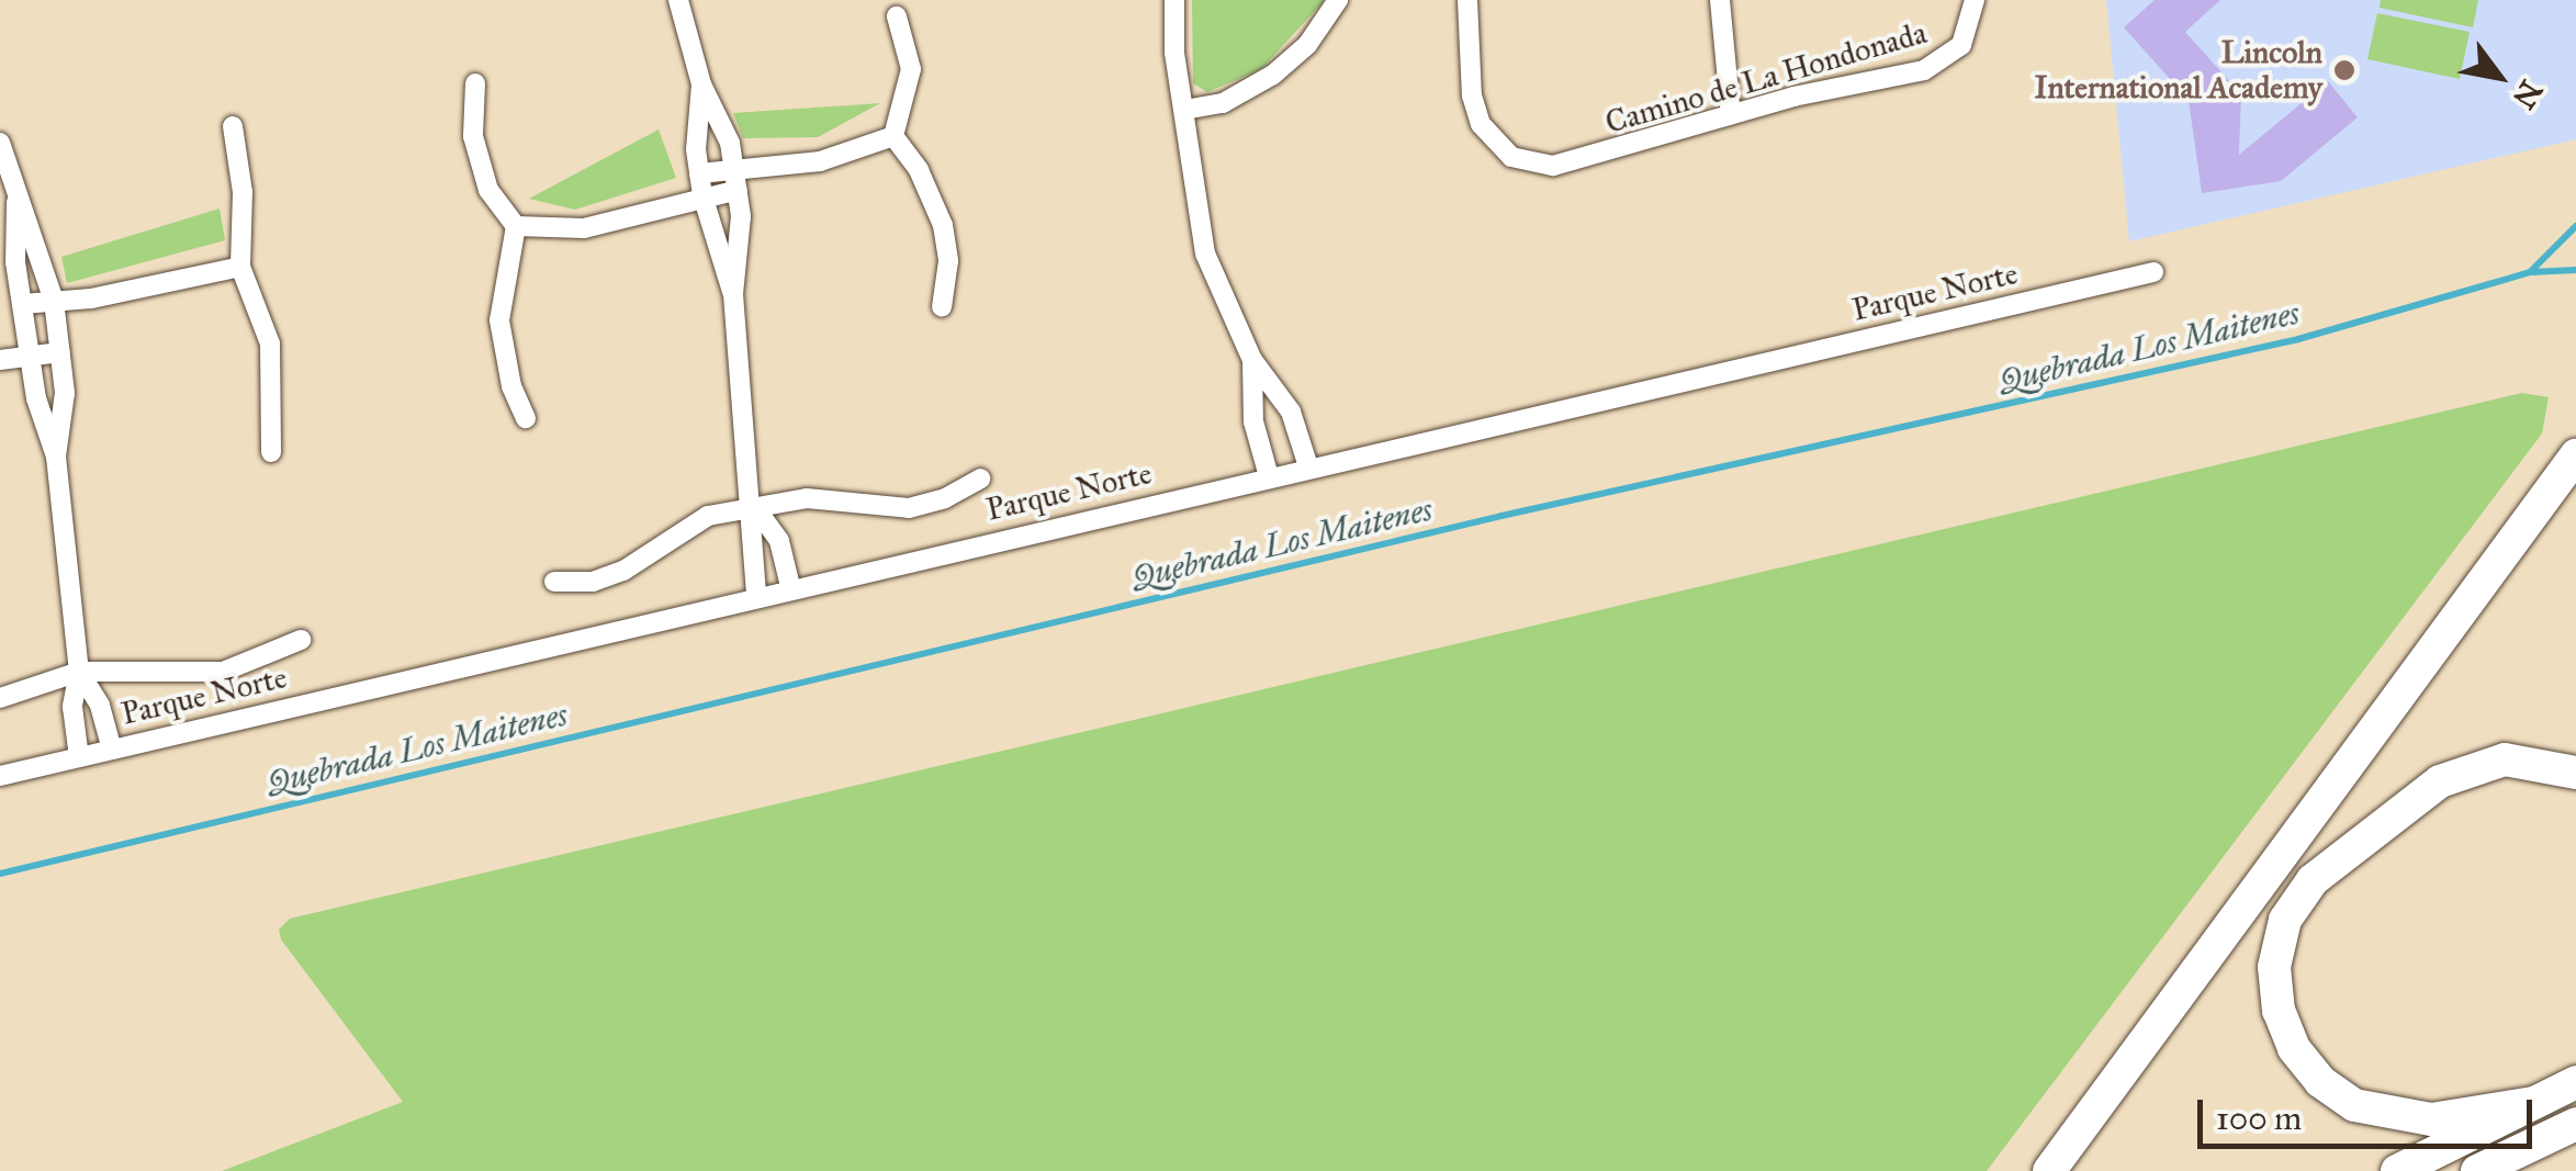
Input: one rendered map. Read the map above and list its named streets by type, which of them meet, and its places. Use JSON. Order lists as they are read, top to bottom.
{
  "streets": {
    "street": ["Camino de La Hondonada", "Parque Norte"]
  },
  "water": ["Quebrada Los Maitenes"],
  "places": ["Lincoln International Academy"],
  "scale_bar": "100 m",
  "north": "bottom right"
}
